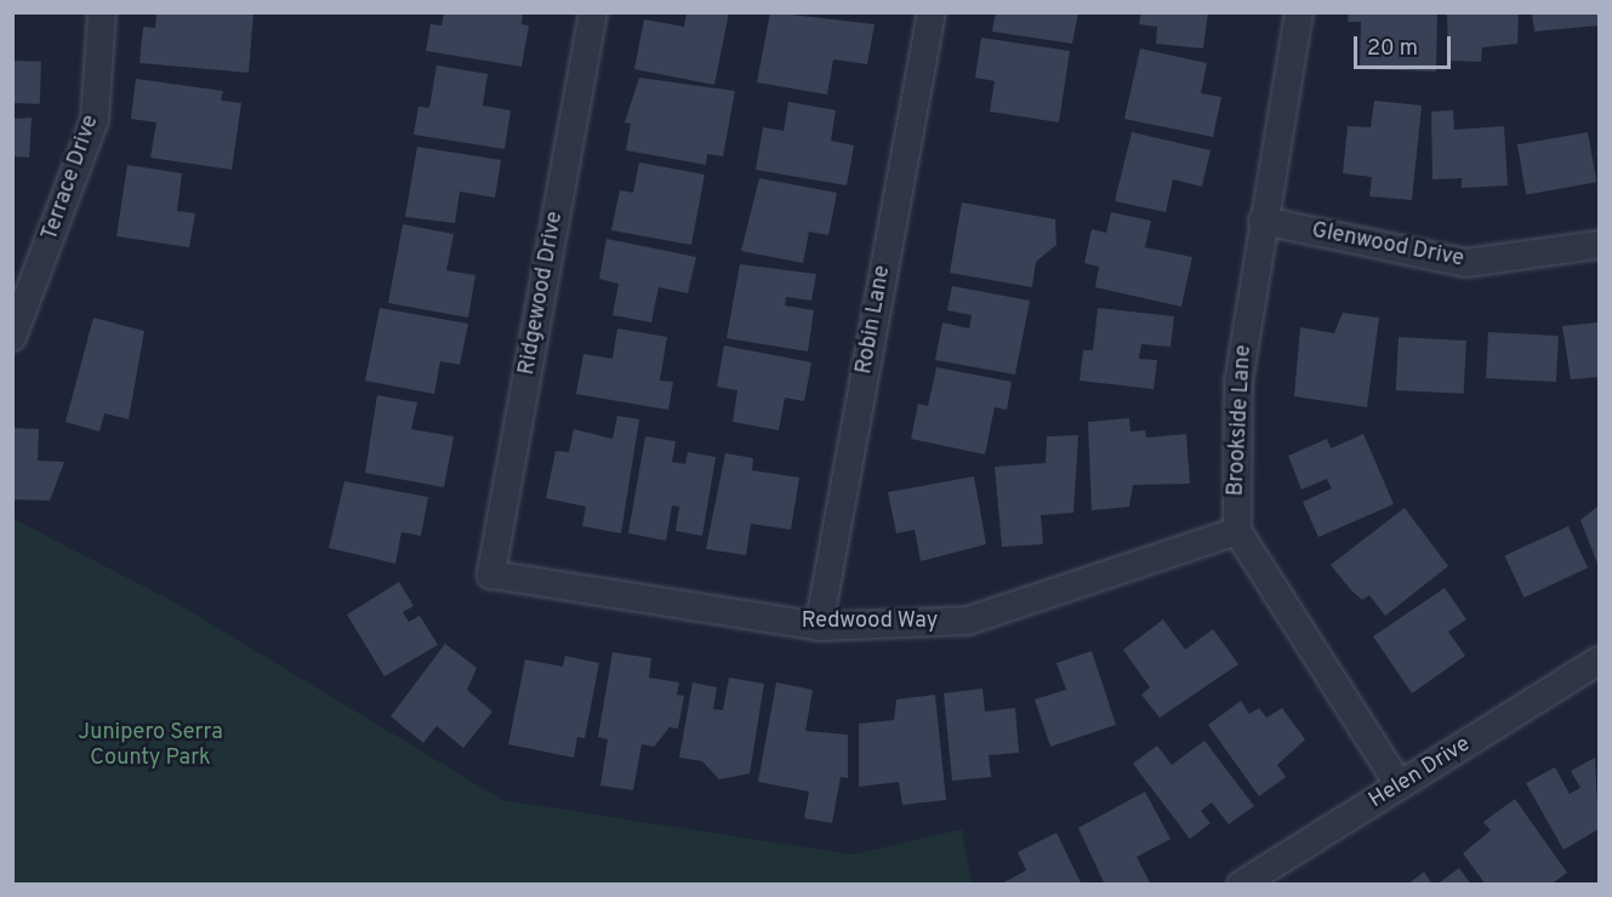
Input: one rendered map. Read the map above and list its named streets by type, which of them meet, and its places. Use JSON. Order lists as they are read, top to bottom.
{
  "streets": {
    "street": [
      "Terrace Drive",
      "Glenwood Drive",
      "Ridgewood Drive",
      "Robin Lane",
      "Brookside Lane",
      "Redwood Way",
      "Helen Drive"
    ]
  },
  "crossings": [
    ["Glenwood Drive", "Brookside Lane"],
    ["Ridgewood Drive", "Redwood Way"],
    ["Robin Lane", "Redwood Way"],
    ["Brookside Lane", "Redwood Way"]
  ],
  "parks": ["Junipero Serra County Park"],
  "scale_bar": "20 m"
}
